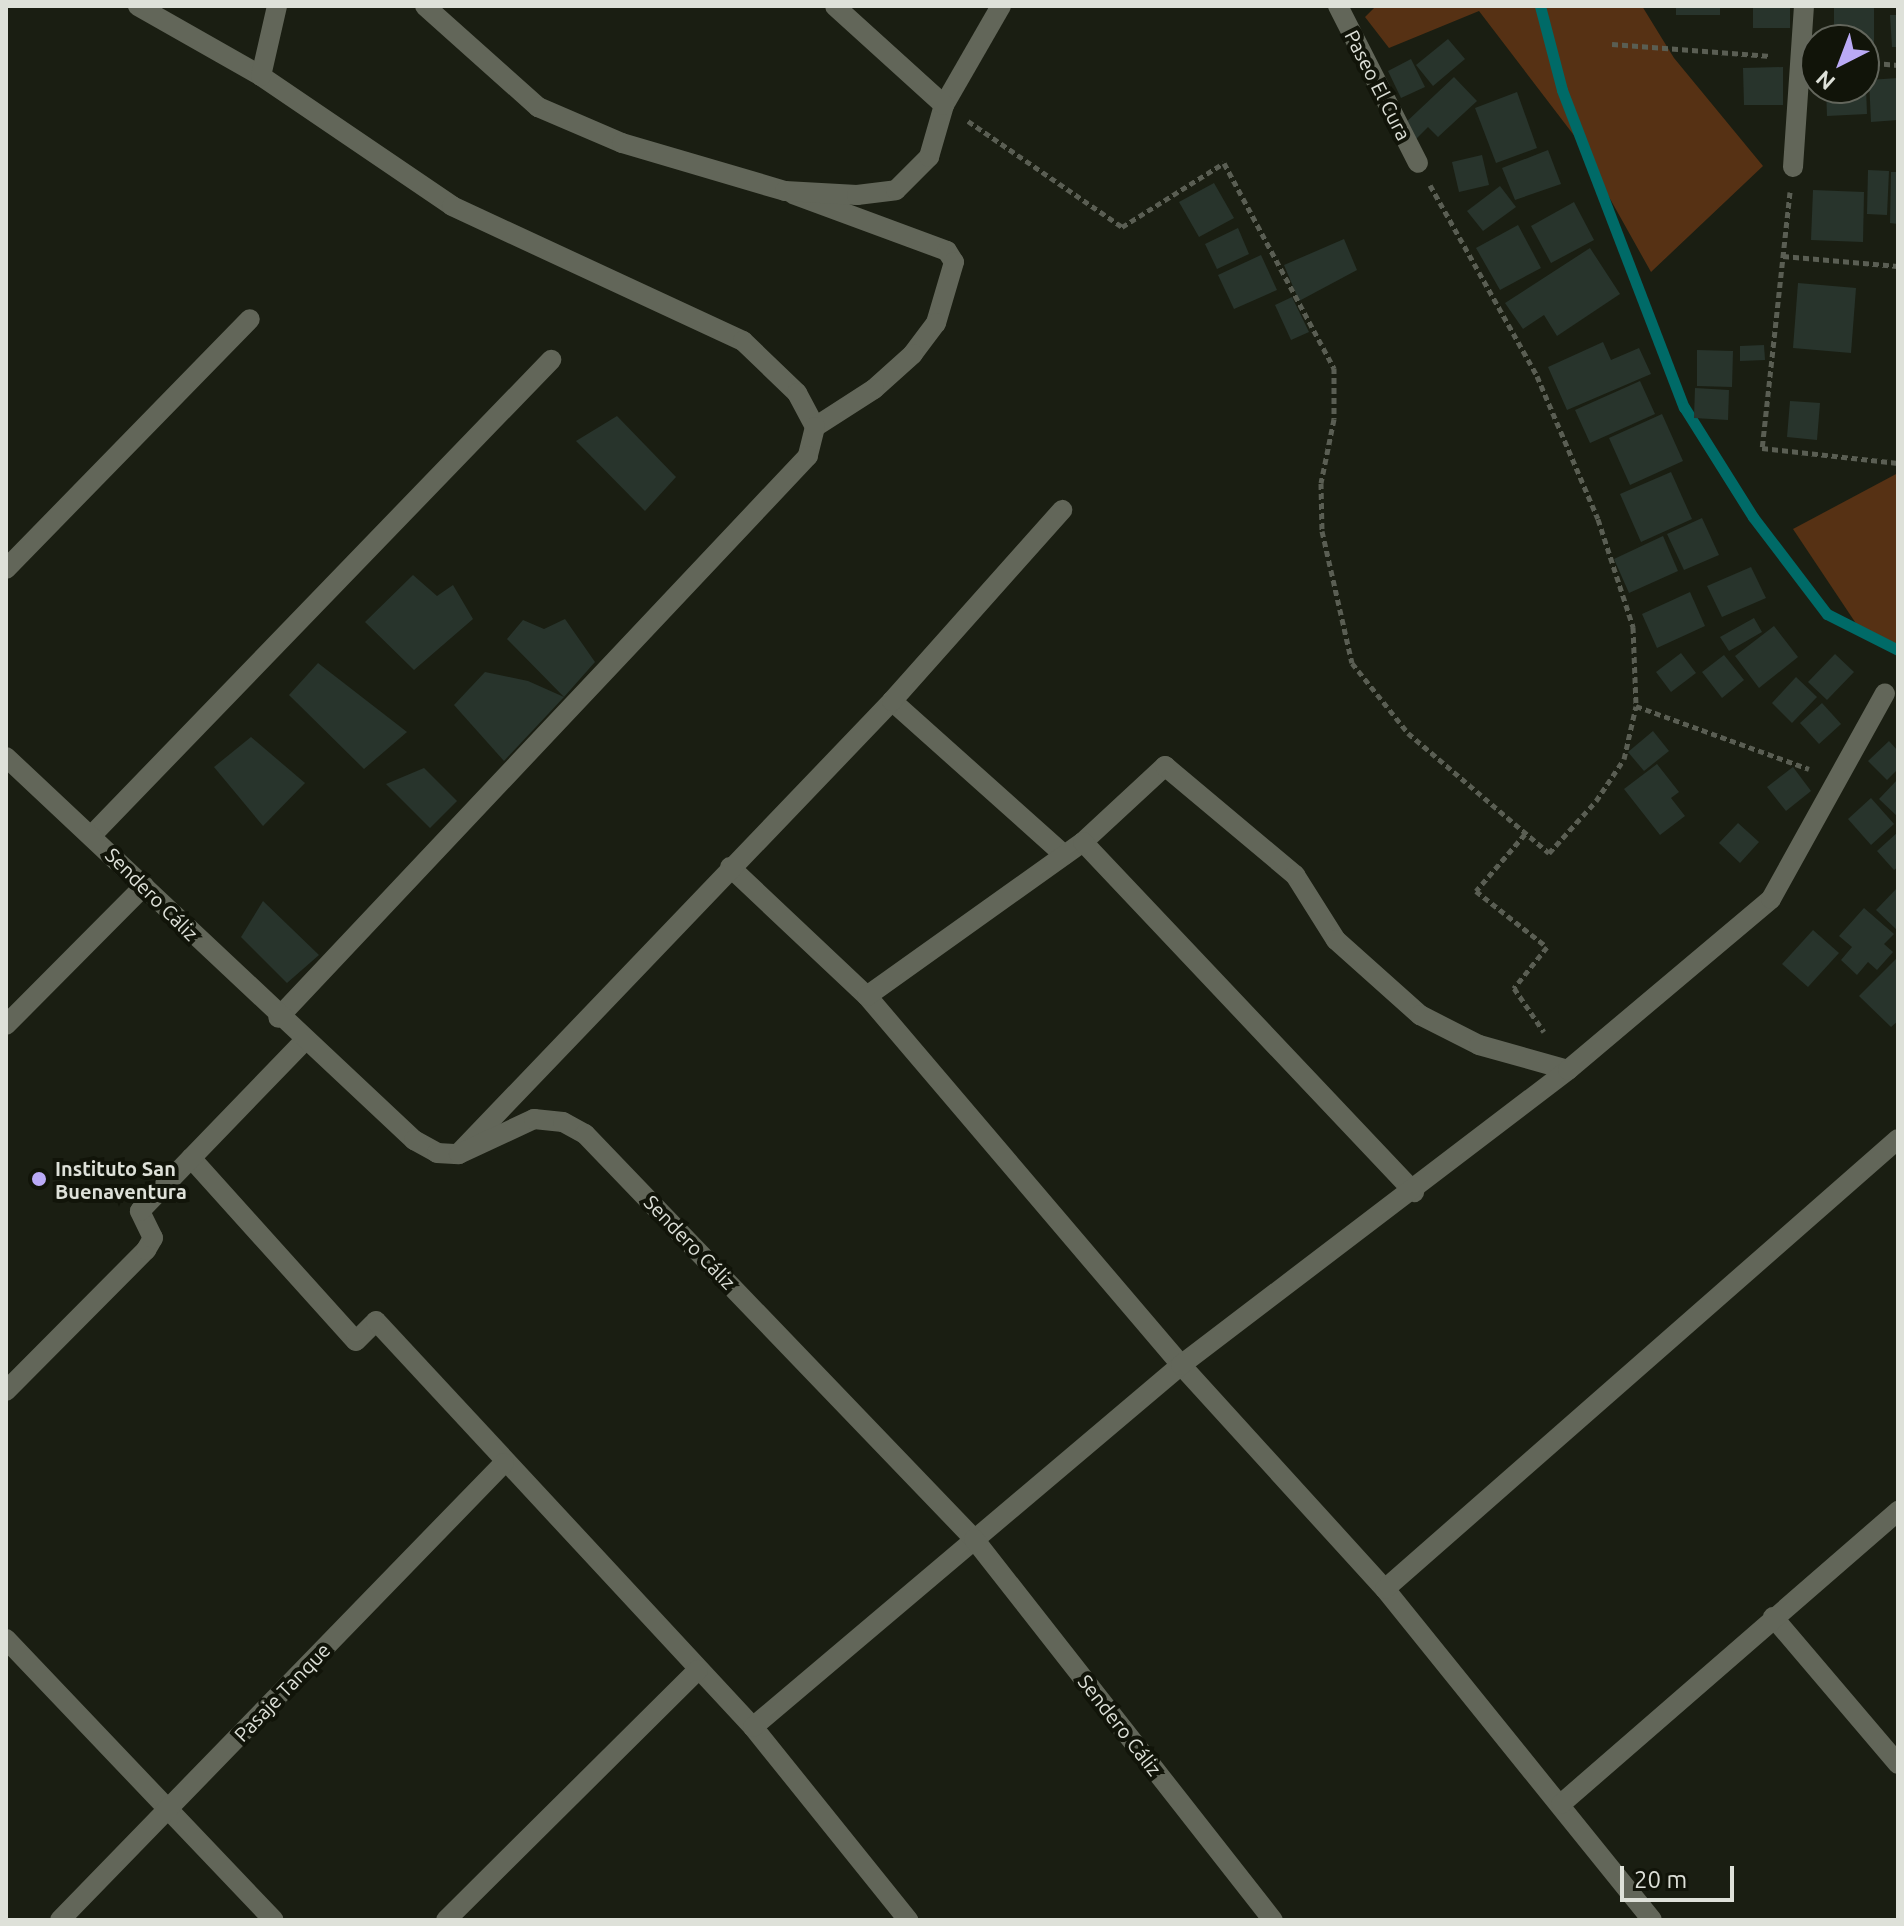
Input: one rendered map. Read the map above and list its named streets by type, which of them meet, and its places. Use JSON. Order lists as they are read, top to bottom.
{
  "streets": {
    "street": ["Paseo El Cura", "Sendero Cáliz", "Pasaje Tanque"]
  },
  "places": ["Instituto San Buenaventura"],
  "scale_bar": "20 m",
  "north": "bottom left"
}
